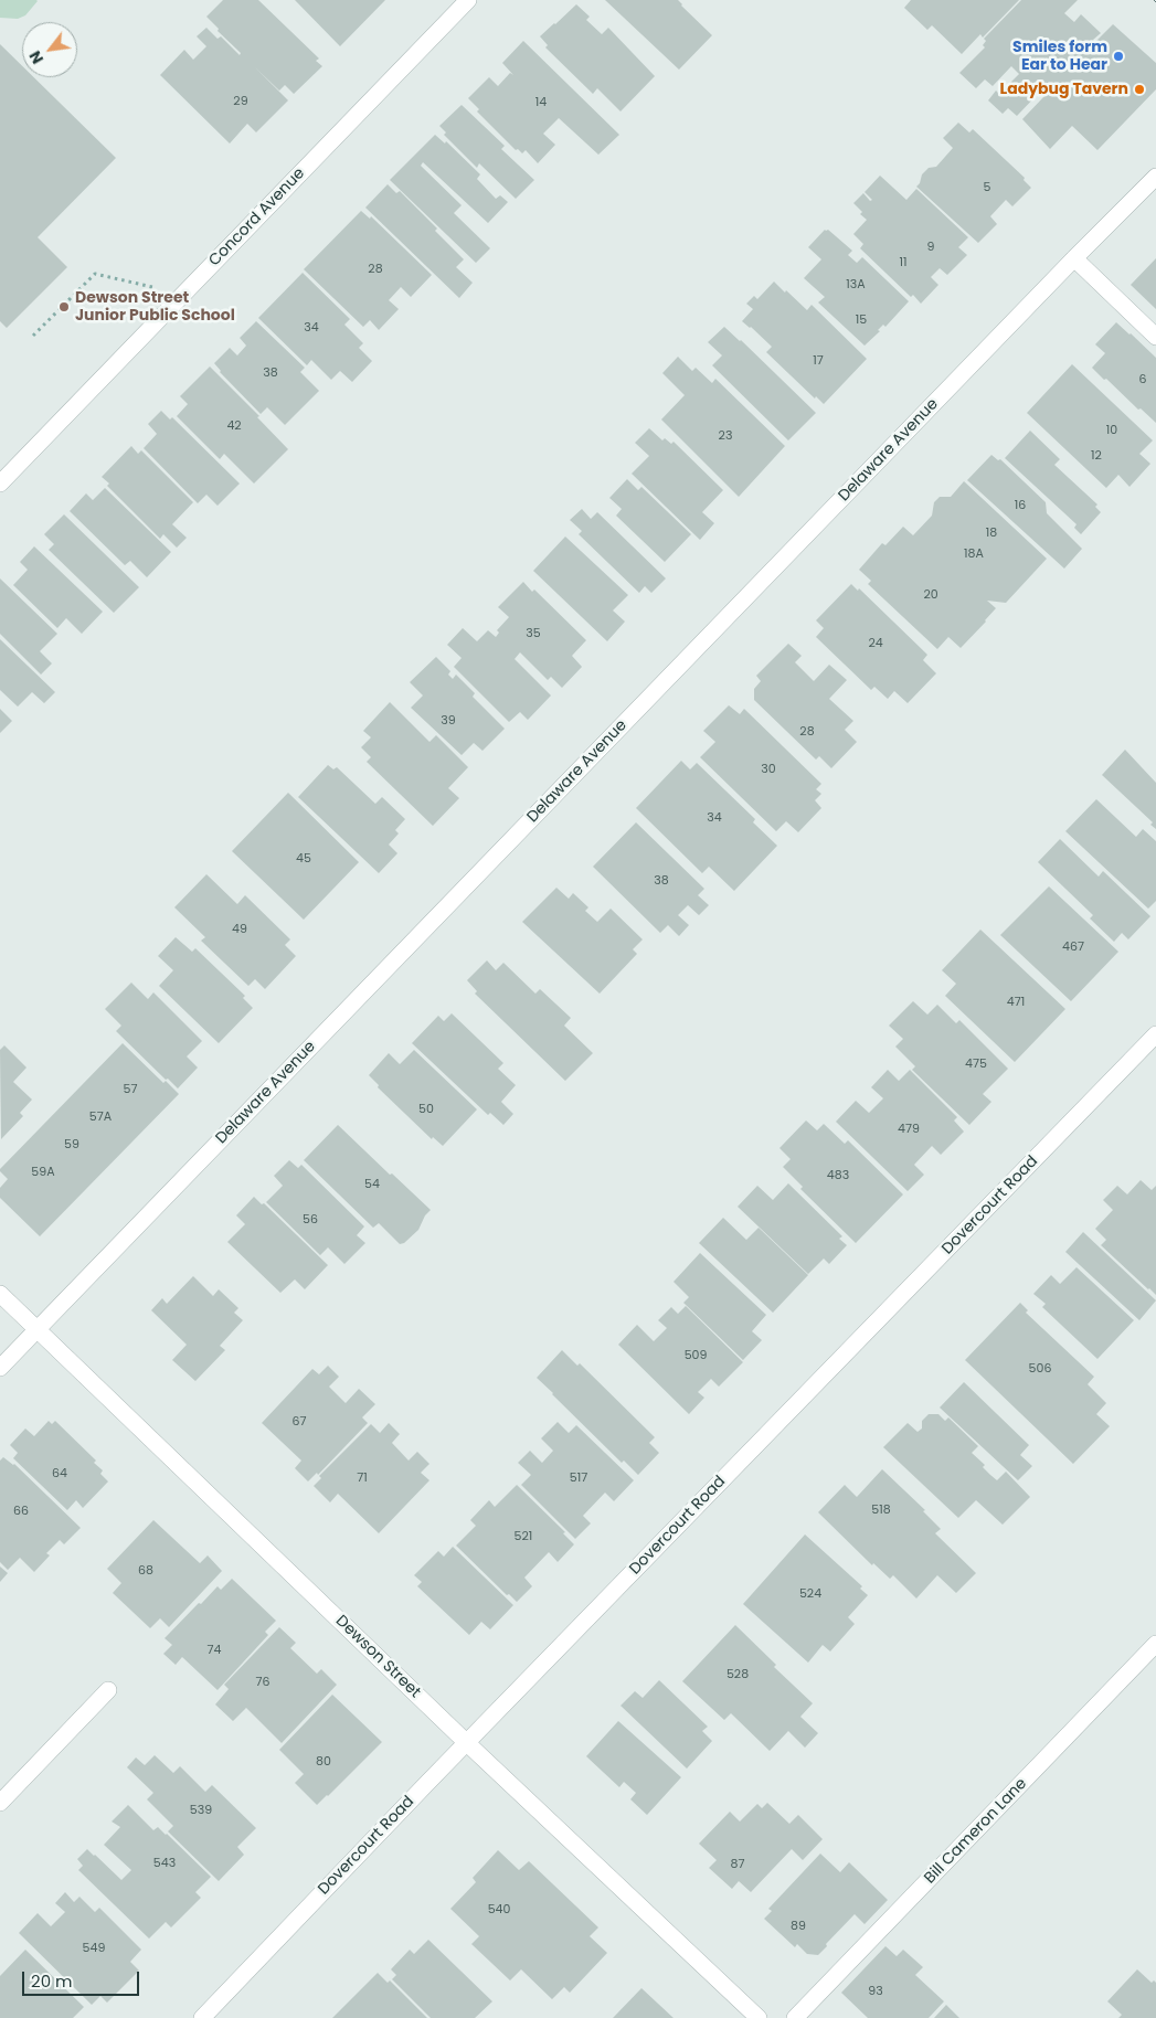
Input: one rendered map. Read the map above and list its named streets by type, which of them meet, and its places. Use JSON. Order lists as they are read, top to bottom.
{
  "streets": {
    "street": [
      "Concord Avenue",
      "Delaware Avenue",
      "Dovercourt Road",
      "Dewson Street",
      "Bill Cameron Lane"
    ]
  },
  "crossings": [
    ["Delaware Avenue", "Dewson Street"],
    ["Dovercourt Road", "Dewson Street"]
  ],
  "places": ["Smiles form Ear to Hear", "Ladybug Tavern", "Dewson Street Junior Public School"],
  "house_numbers": [
    "29",
    "14",
    "5",
    "9",
    "11",
    "28",
    "13A",
    "15",
    "34",
    "17",
    "38",
    "6",
    "42",
    "10",
    "23",
    "12",
    "16",
    "18",
    "18A",
    "20",
    "35",
    "24",
    "39",
    "28",
    "30",
    "34",
    "45",
    "38",
    "49",
    "467",
    "471",
    "475",
    "57",
    "50",
    "57A",
    "479",
    "59",
    "59A",
    "483",
    "54",
    "56",
    "509",
    "506",
    "67",
    "64",
    "71",
    "517",
    "518",
    "66",
    "521",
    "68",
    "524",
    "74",
    "528",
    "76",
    "80",
    "539",
    "543",
    "87",
    "540",
    "89",
    "549",
    "93"
  ],
  "scale_bar": "20 m",
  "north": "bottom left"
}
